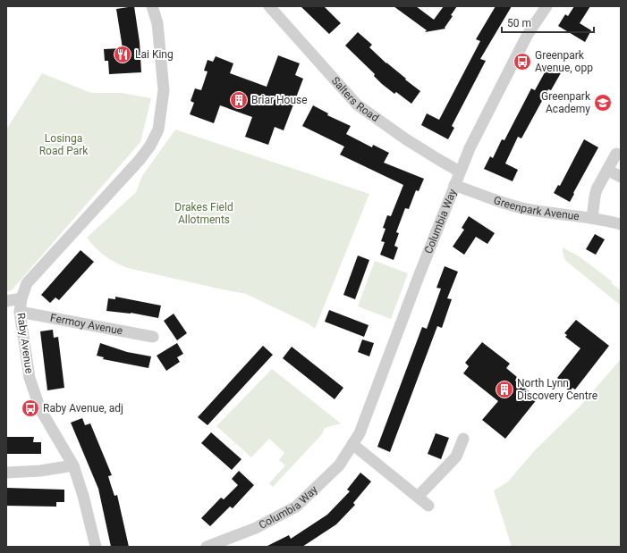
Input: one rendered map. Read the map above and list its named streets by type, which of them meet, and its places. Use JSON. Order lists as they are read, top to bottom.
{
  "streets": {
    "street": [
      "Salters Road",
      "Greenpark Avenue",
      "Columbia Way",
      "Fermoy Avenue",
      "Raby Avenue"
    ]
  },
  "crossings": [
    ["Salters Road", "Columbia Way"],
    ["Greenpark Avenue", "Columbia Way"],
    ["Fermoy Avenue", "Raby Avenue"]
  ],
  "parks": ["Losinga Road Park", "Drakes Field Allotments"],
  "places": {
    "restaurant": ["Lai King"],
    "bus stop": ["Greenpark Avenue, opp", "Raby Avenue, adj"],
    "building": ["Briar House", "North Lynn Discovery Centre"],
    "school or university": ["Greenpark Academy"]
  },
  "scale_bar": "50 m"
}
